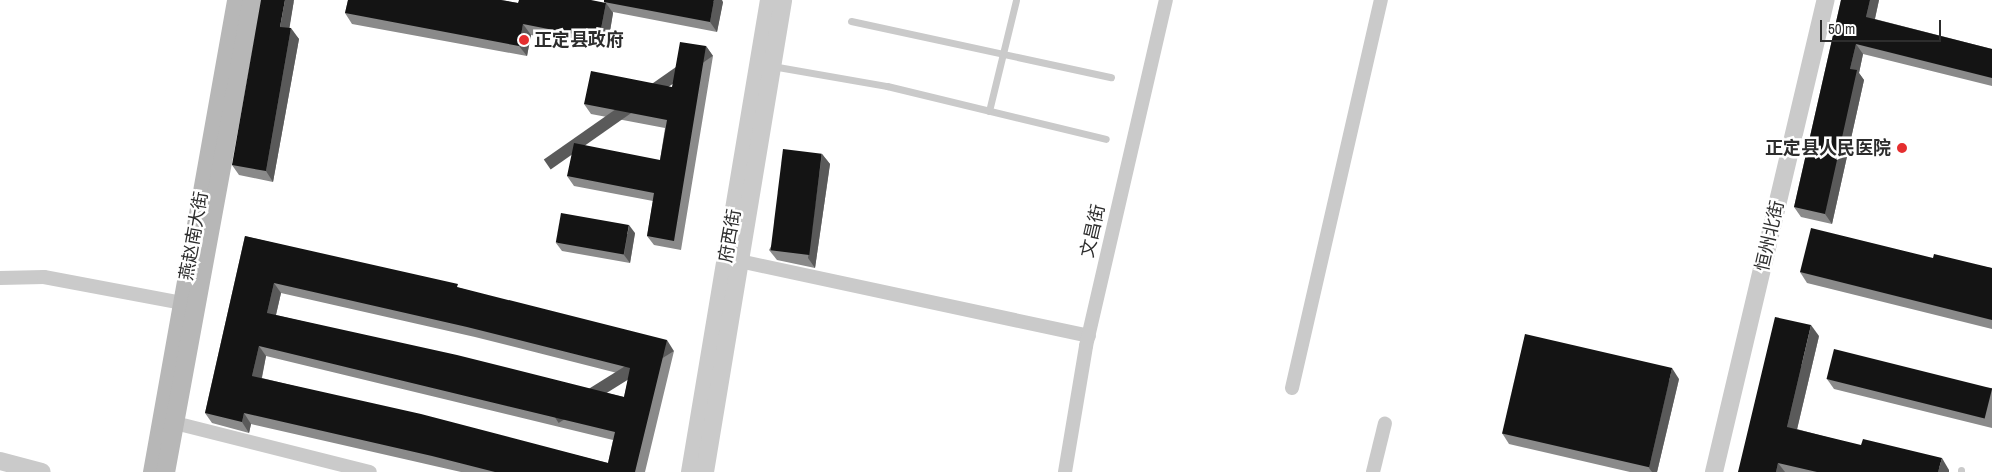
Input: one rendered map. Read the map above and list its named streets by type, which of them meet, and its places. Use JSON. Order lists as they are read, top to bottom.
{
  "streets": {
    "main road": ["燕赵南大街"],
    "street": ["文昌街", "府西街", "恒州北街"]
  },
  "places": ["正定县政府", "正定县人民医院"],
  "scale_bar": "50 m"
}
